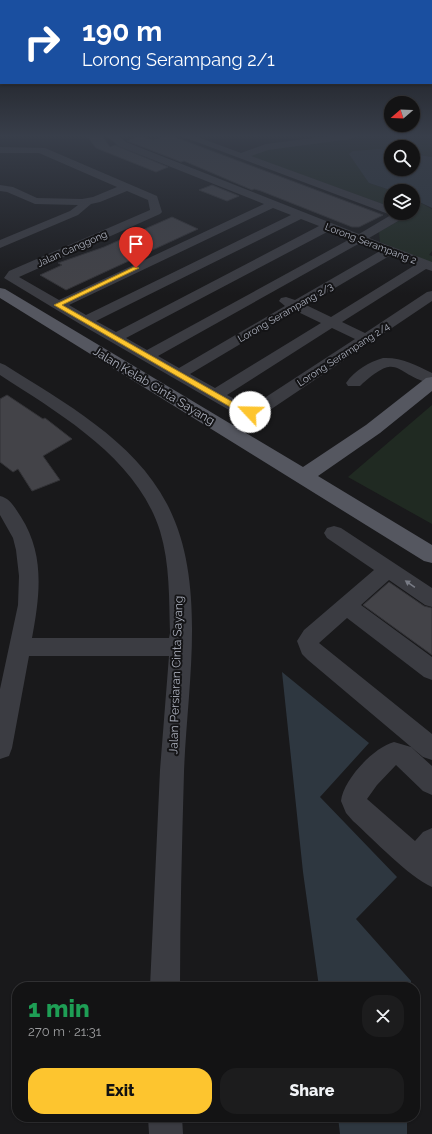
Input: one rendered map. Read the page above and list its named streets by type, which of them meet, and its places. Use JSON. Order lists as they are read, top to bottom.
{
  "streets": {
    "main road": ["Jalan Kelab Cinta Sayang"],
    "street": [
      "Lorong Serampang 2",
      "Jalan Canggong",
      "Lorong Serampang 2/3",
      "Lorong Serampang 2/4",
      "Jalan Persiaran Cinta Sayang"
    ]
  },
  "crossings": [
    ["Lorong Serampang 2", "Lorong Serampang 2/3"]
  ],
  "north": "left",
  "page": {
    "turn": ["190 m", "Lorong Serampang 2/1"],
    "heading": ["1 min", "270 m · 21:31"],
    "buttons": ["Exit", "Share"]
  }
}
